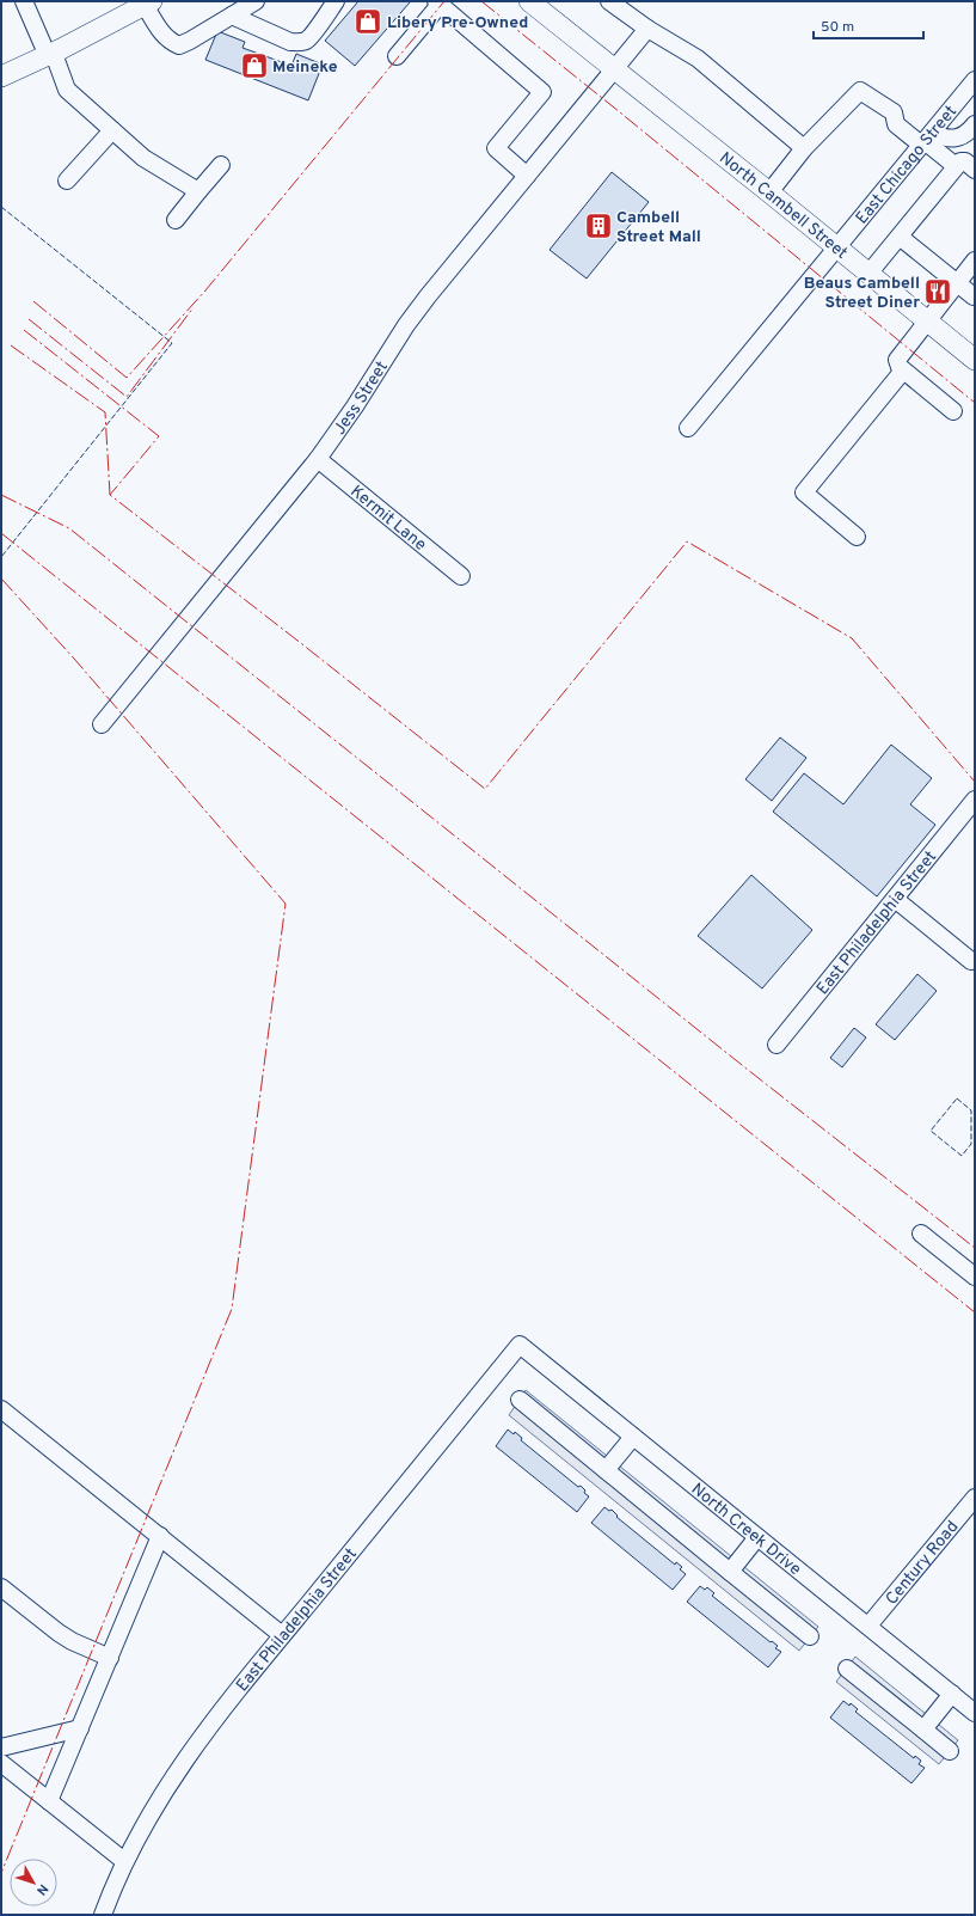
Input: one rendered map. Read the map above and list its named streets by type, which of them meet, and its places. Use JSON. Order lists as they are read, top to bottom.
{
  "streets": {
    "main road": ["North Cambell Street"],
    "street": [
      "East Chicago Street",
      "Jess Street",
      "Kermit Lane",
      "East Philadelphia Street",
      "North Creek Drive",
      "Century Road"
    ]
  },
  "crossings": [
    ["East Chicago Street", "North Cambell Street"],
    ["North Cambell Street", "Jess Street"],
    ["Jess Street", "Kermit Lane"],
    ["East Philadelphia Street", "North Creek Drive"],
    ["North Creek Drive", "Century Road"]
  ],
  "places": {
    "shop": ["Libery Pre-Owned", "Meineke"],
    "building": ["Cambell Street Mall"],
    "restaurant": ["Beaus Cambell Street Diner"]
  },
  "scale_bar": "50 m",
  "north": "bottom right"
}
